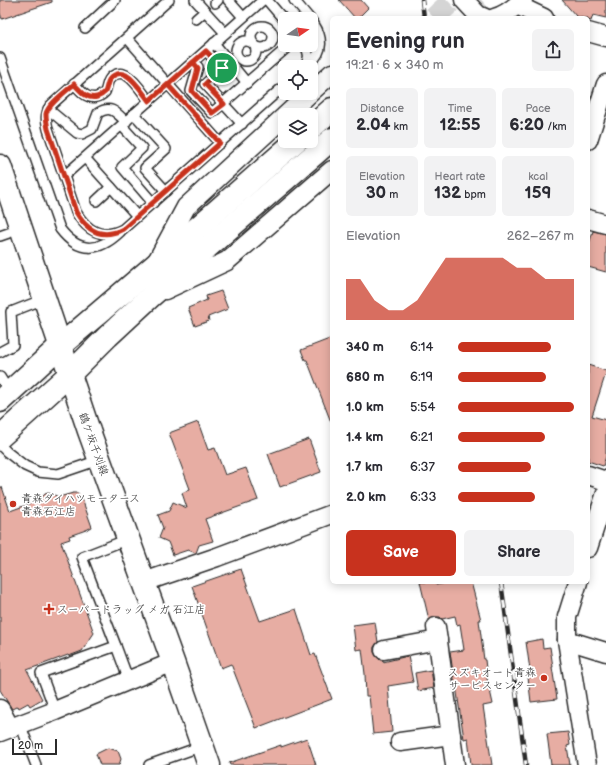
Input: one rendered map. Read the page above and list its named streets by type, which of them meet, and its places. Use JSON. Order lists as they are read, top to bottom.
{
  "streets": {
    "street": ["鶴ケ坂千刈線"]
  },
  "places": {
    "other": ["青森ダイハツモータース 青森石江店", "スズキオート青森 サービスセンター"],
    "health": ["スーパードラッグ メガ 石江店"]
  },
  "scale_bar": "20 m",
  "north": "right",
  "page": {
    "heading": ["Evening run", "19:21 · 6 × 340 m"],
    "stats": [
      ["Distance", "2.04 km"],
      ["Time", "12:55"],
      ["Pace", "6:20 /km"],
      ["Elevation", "30 m"],
      ["Heart rate", "132 bpm"],
      ["kcal", "159"]
    ],
    "chart": ["Elevation", "262–267 m"],
    "list": [
      {
        "name": "340 m",
        "note": "6:14"
      },
      {
        "name": "680 m",
        "note": "6:19"
      },
      {
        "name": "1.0 km",
        "note": "5:54"
      },
      {
        "name": "1.4 km",
        "note": "6:21"
      },
      {
        "name": "1.7 km",
        "note": "6:37"
      },
      {
        "name": "2.0 km",
        "note": "6:33"
      }
    ],
    "buttons": ["Save", "Share"],
    "scale": "20 m"
  }
}
